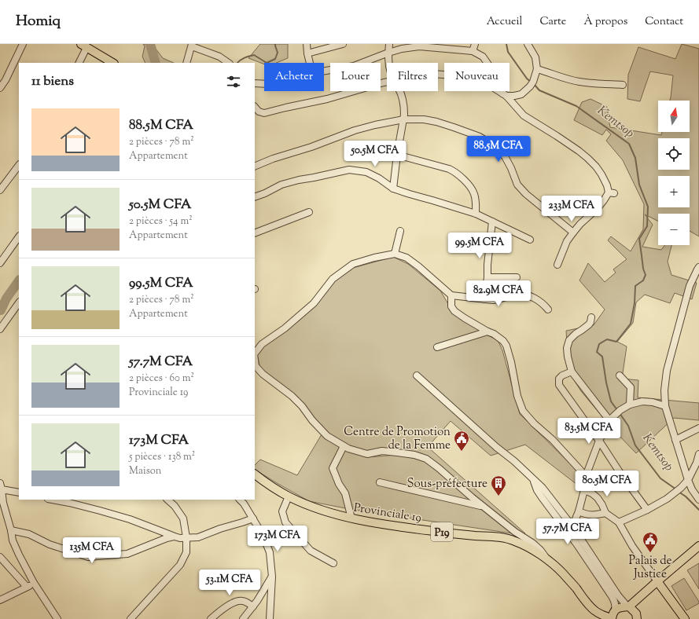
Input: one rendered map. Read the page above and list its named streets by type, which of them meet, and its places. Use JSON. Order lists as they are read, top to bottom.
{
  "streets": {
    "main road": ["Provinciale 19", "P19"]
  },
  "water": ["Kemtsop"],
  "places": {
    "public building": ["Centre de Promotion de la Femme", "Palais de Justice"],
    "building": ["Sous-préfecture"]
  },
  "north": "top",
  "page": {
    "header": "Homiq",
    "nav": [
      "Accueil",
      "Carte",
      "À propos",
      "Contact"
    ],
    "chip": [
      "Acheter",
      "Louer",
      "Filtres",
      "Nouveau"
    ],
    "heading": "11 biens",
    "map_buttons": ["+", "−"],
    "list": [
      {
        "name": "88.5M CFA",
        "note": "2 pièces · 78 m² · Appartement"
      },
      {
        "name": "50.5M CFA",
        "note": "2 pièces · 54 m² · Appartement"
      },
      {
        "name": "99.5M CFA",
        "note": "2 pièces · 78 m² · Appartement"
      },
      {
        "name": "57.7M CFA",
        "note": "2 pièces · 60 m² · Provinciale 19"
      },
      {
        "name": "173M CFA",
        "note": "5 pièces · 138 m² · Maison"
      }
    ],
    "price": [
      "88.5M CFA",
      "50.5M CFA",
      "233M CFA",
      "99.5M CFA",
      "82.9M CFA",
      "83.5M CFA",
      "80.5M CFA",
      "57.7M CFA",
      "173M CFA",
      "135M CFA",
      "53.1M CFA"
    ]
  }
}
